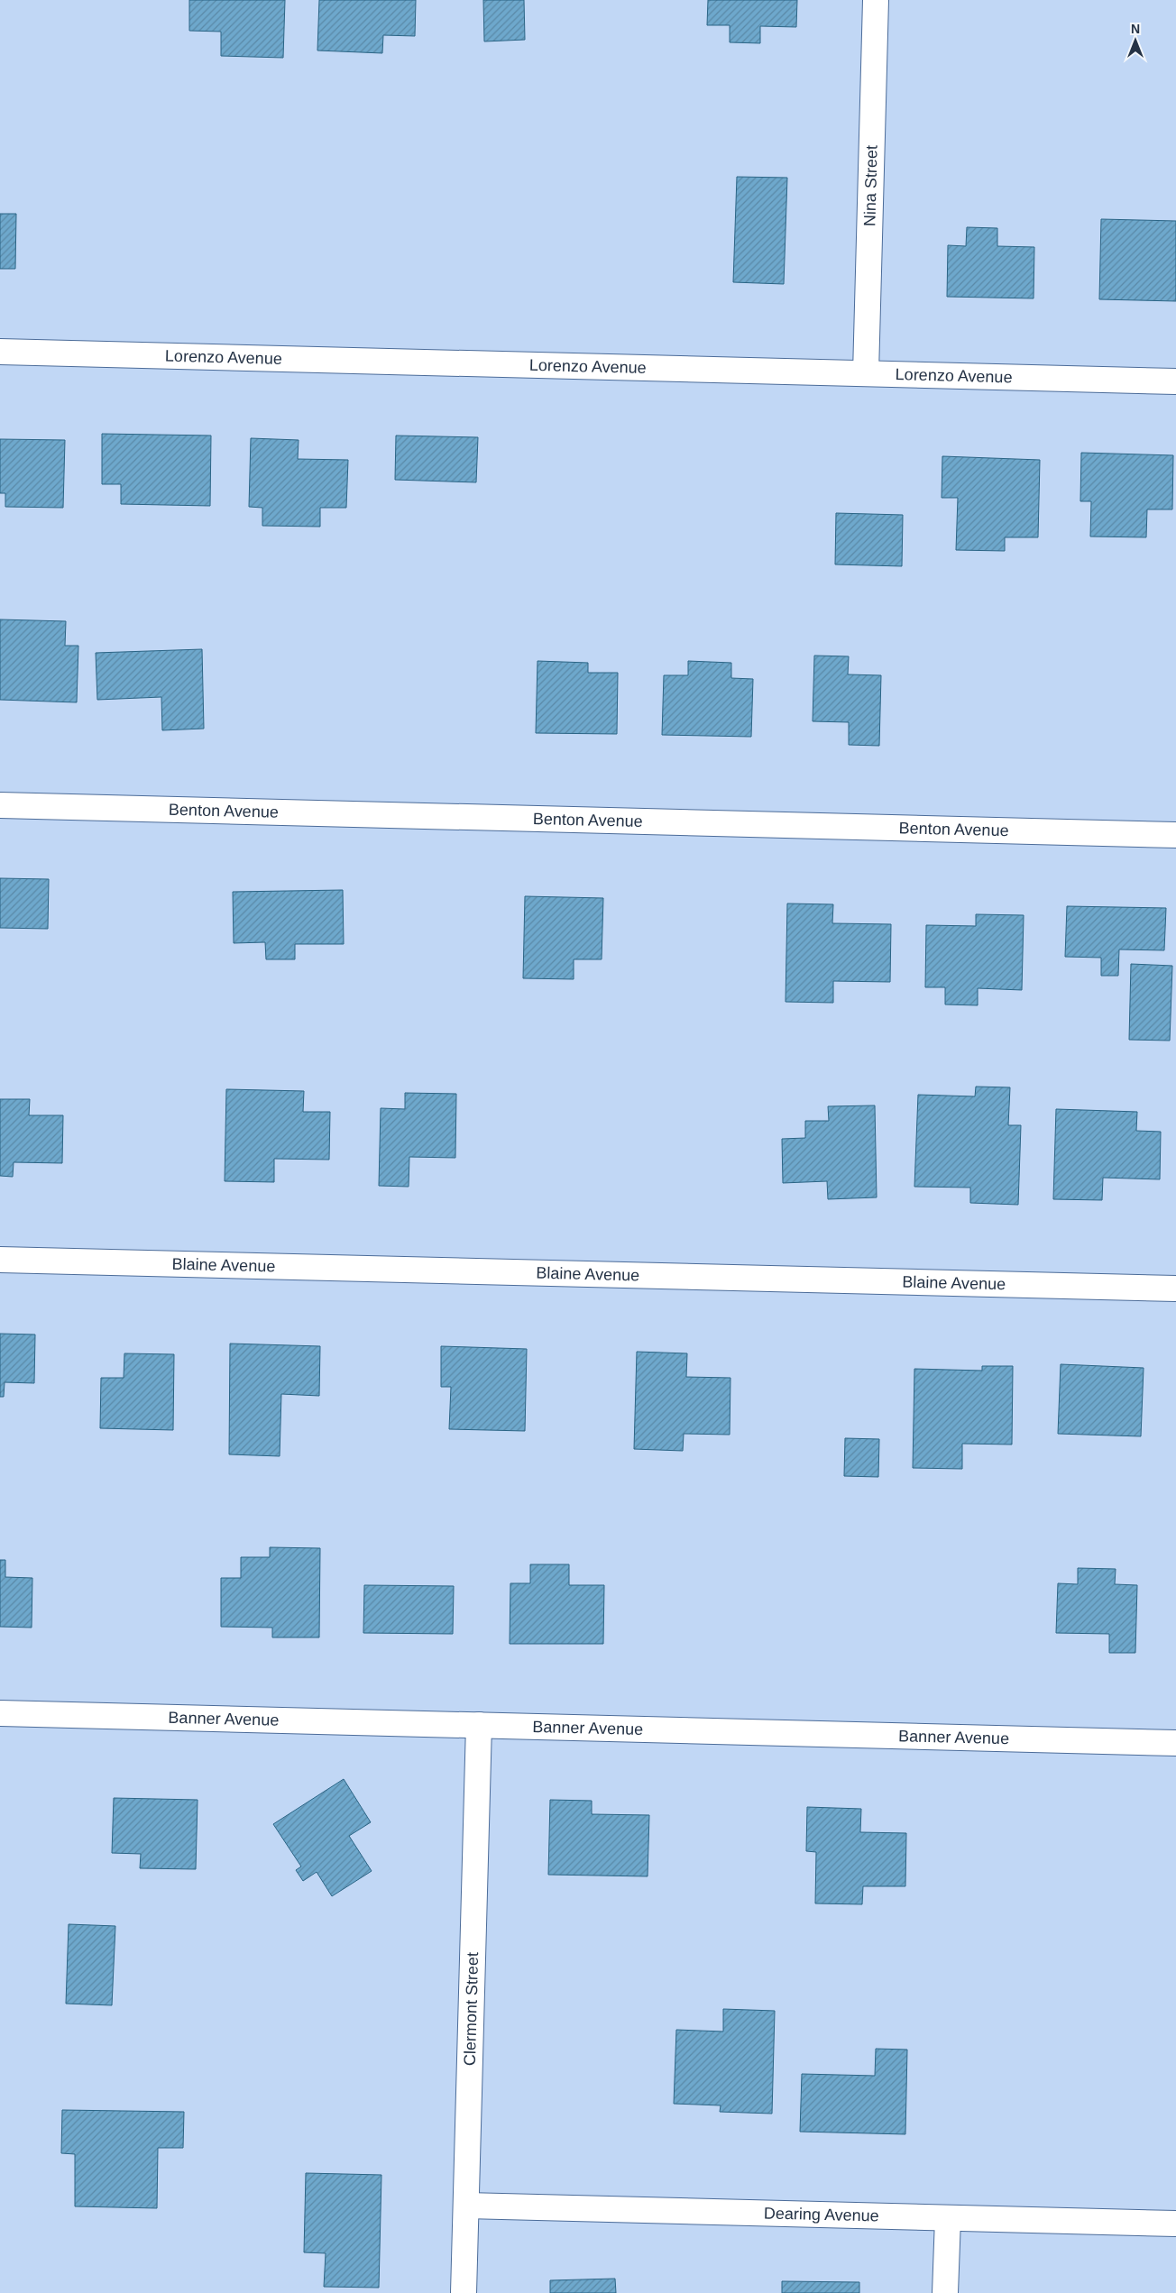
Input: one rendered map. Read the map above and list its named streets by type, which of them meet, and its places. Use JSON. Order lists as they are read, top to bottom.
{
  "streets": {
    "street": [
      "Nina Street",
      "Lorenzo Avenue",
      "Benton Avenue",
      "Blaine Avenue",
      "Banner Avenue",
      "Clermont Street",
      "Dearing Avenue"
    ]
  },
  "crossings": [
    ["Nina Street", "Lorenzo Avenue"],
    ["Banner Avenue", "Clermont Street"],
    ["Clermont Street", "Dearing Avenue"]
  ],
  "north": "top"
}
